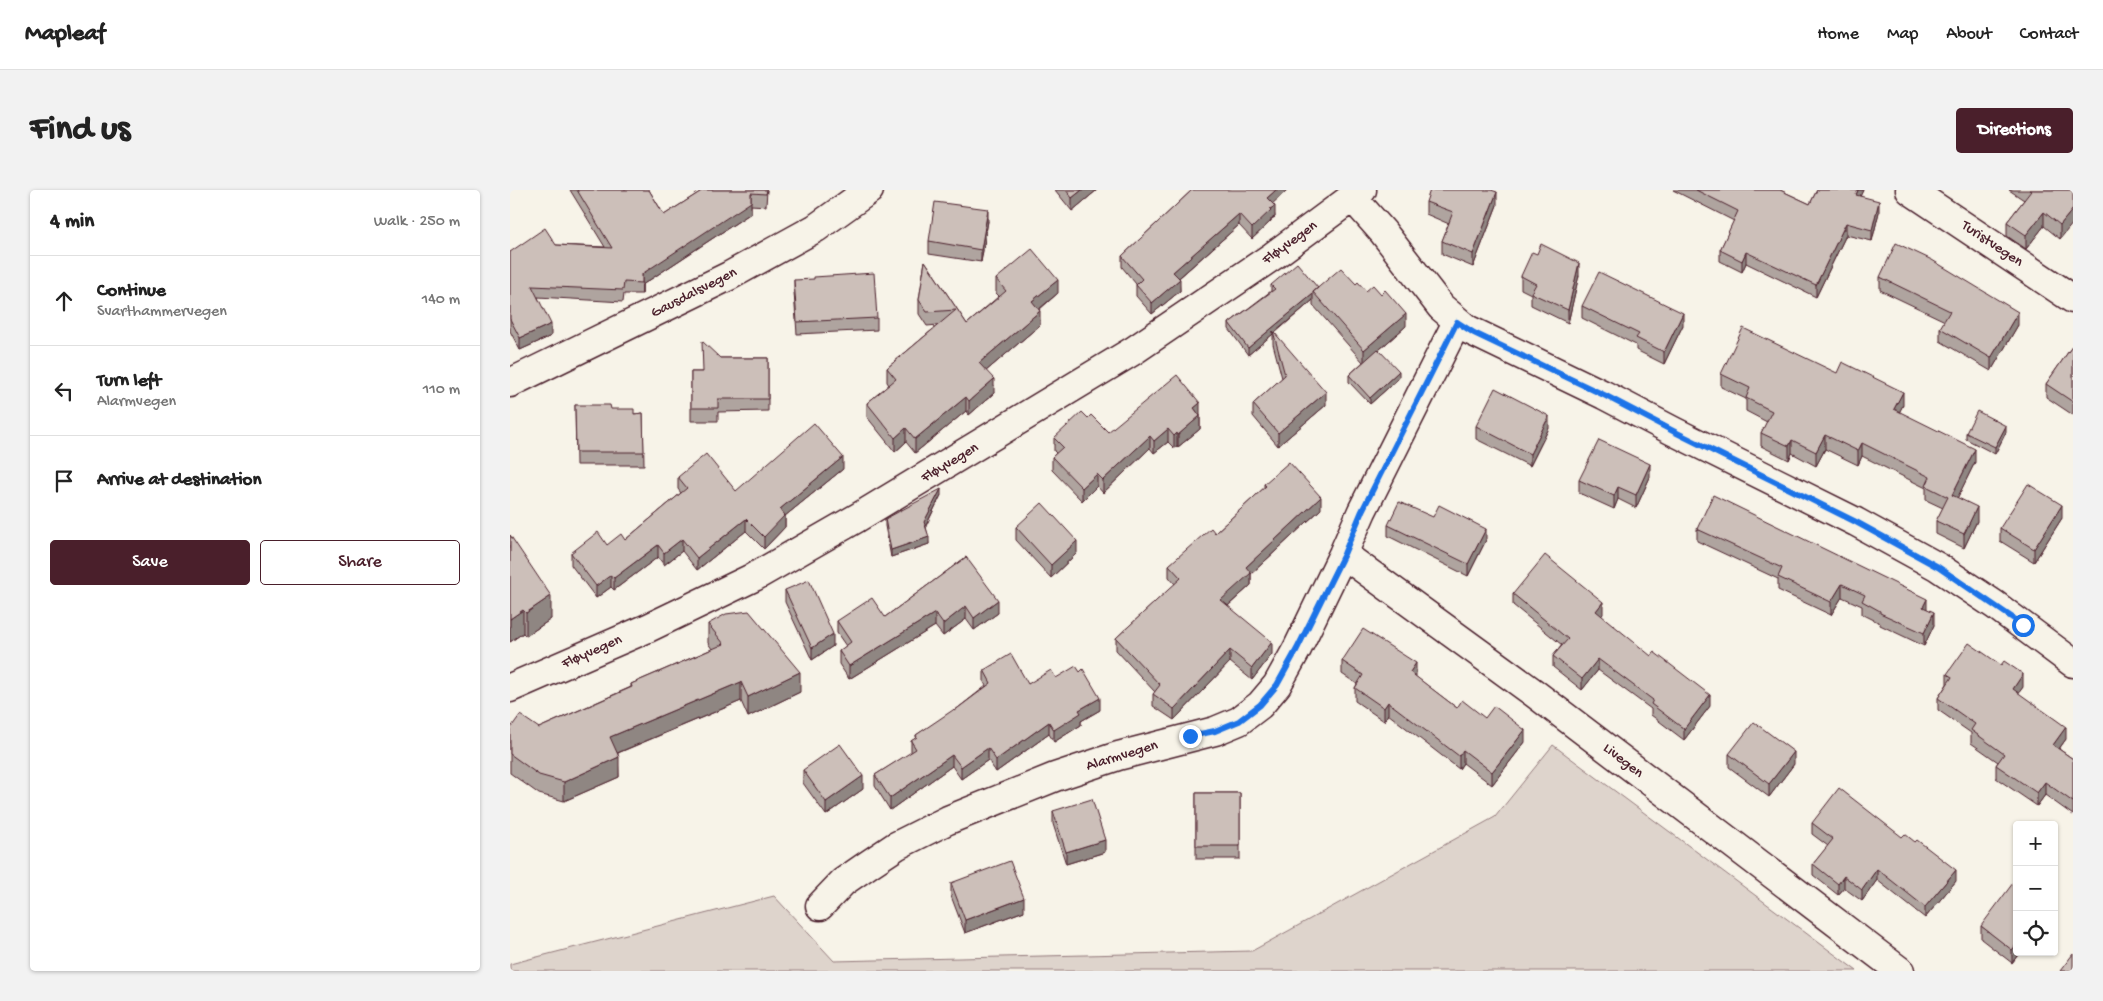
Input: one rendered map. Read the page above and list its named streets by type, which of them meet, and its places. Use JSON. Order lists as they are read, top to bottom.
{
  "streets": {
    "street": [
      "Fløyvegen",
      "Turistvegen",
      "Gausdalsvegen",
      "Alarmvegen",
      "Livegen"
    ]
  },
  "crossings": [
    ["Alarmvegen", "Livegen"]
  ],
  "page": {
    "header": "Mapleaf",
    "nav": [
      "Home",
      "Map",
      "About",
      "Contact"
    ],
    "buttons": [
      "Directions",
      ["Save", "Share"]
    ],
    "title": "Find us",
    "heading": ["4 min", "Walk · 250 m"],
    "list": [
      ["Continue", "Svarthammervegen", "140 m"],
      ["Turn left", "Alarmvegen", "110 m"],
      "Arrive at destination"
    ],
    "map_buttons": ["+", "−"]
  }
}
